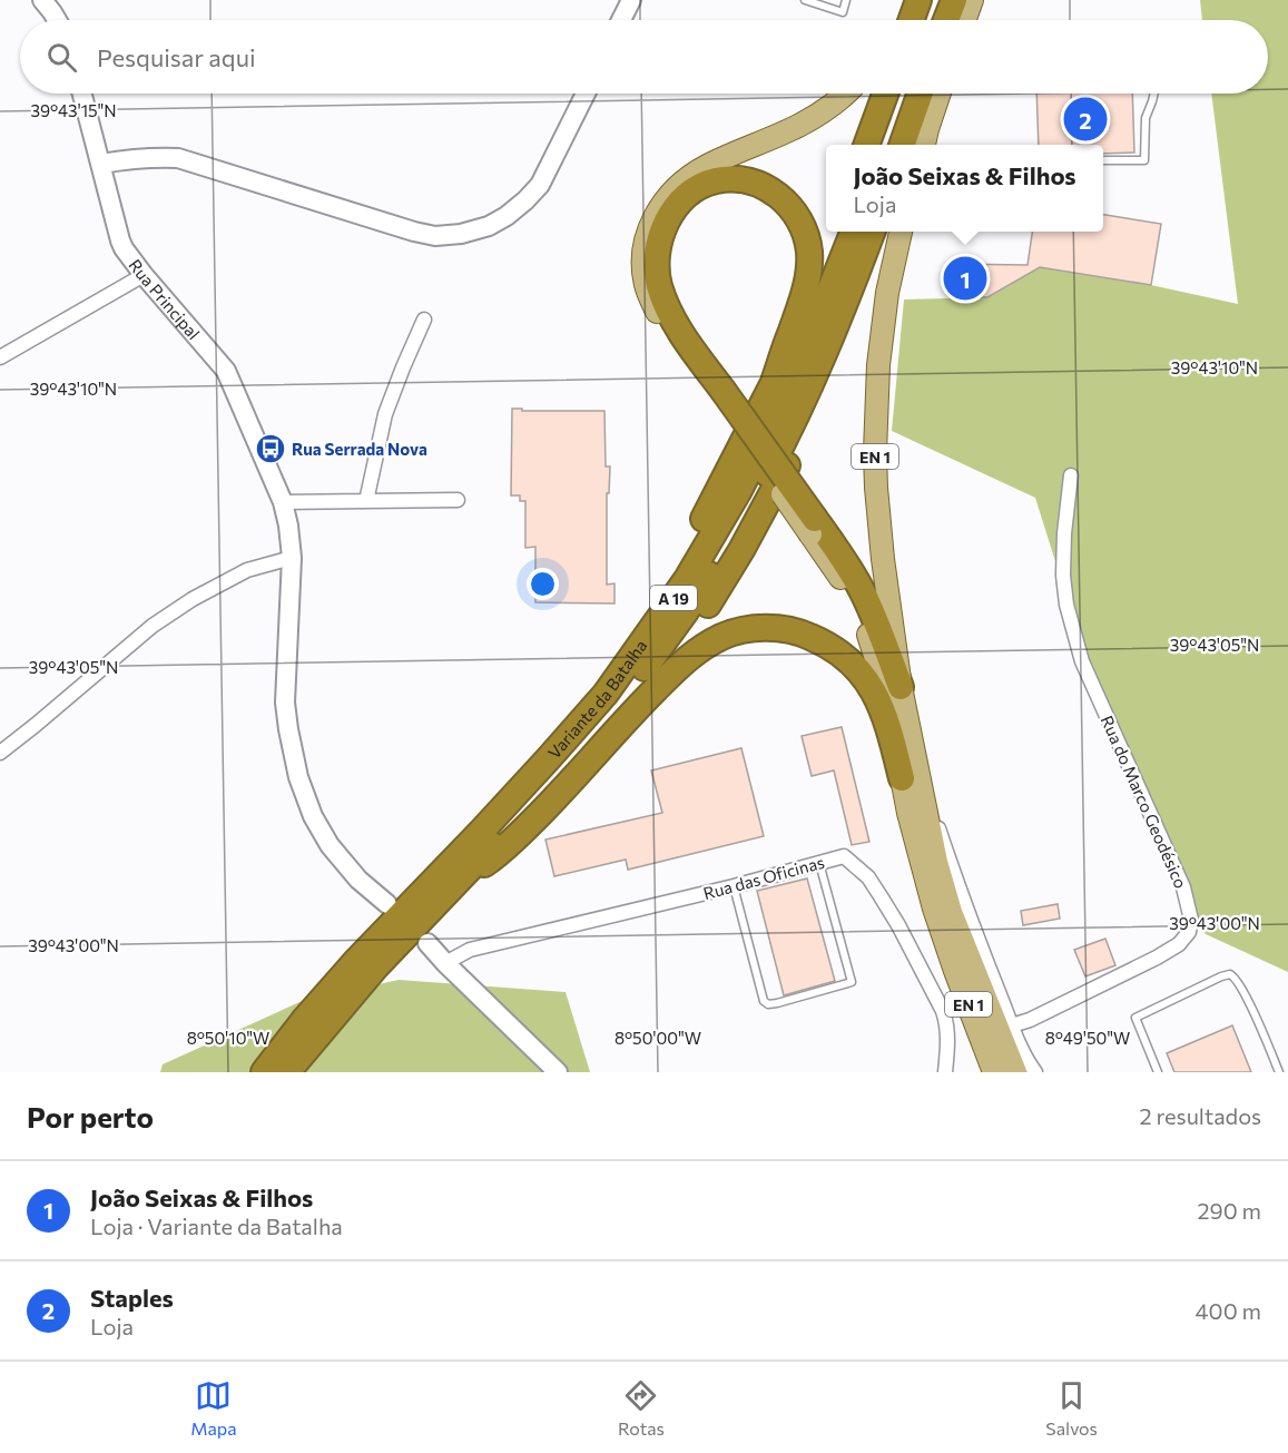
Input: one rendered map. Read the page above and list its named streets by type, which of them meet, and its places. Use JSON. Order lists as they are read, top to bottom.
{
  "streets": {
    "highway": ["A 19", "Variante da Batalha"],
    "main road": ["EN 1"],
    "street": ["Rua Principal", "Rua do Marco Geodésico", "Rua das Oficinas"]
  },
  "places": {
    "bus stop": ["Rua Serrada Nova"]
  },
  "page": {
    "search": "Pesquisar aqui",
    "pins": ["2", "1"],
    "popup": ["João Seixas & Filhos", "Loja"],
    "heading": ["Por perto", "2 resultados"],
    "list": [
      {
        "mark": "1",
        "name": "João Seixas & Filhos",
        "note": "Loja · Variante da Batalha",
        "value": "290 m"
      },
      {
        "mark": "2",
        "name": "Staples",
        "note": "Loja",
        "value": "400 m"
      }
    ],
    "nav": ["Mapa", "Rotas", "Salvos"]
  },
  "coordinates": [
    "39°43'15\"N",
    "39°43'10\"N",
    "39°43'05\"N",
    "39°43'00\"N",
    "8°50'10\"W",
    "8°50'00\"W",
    "8°49'50\"W"
  ]
}
